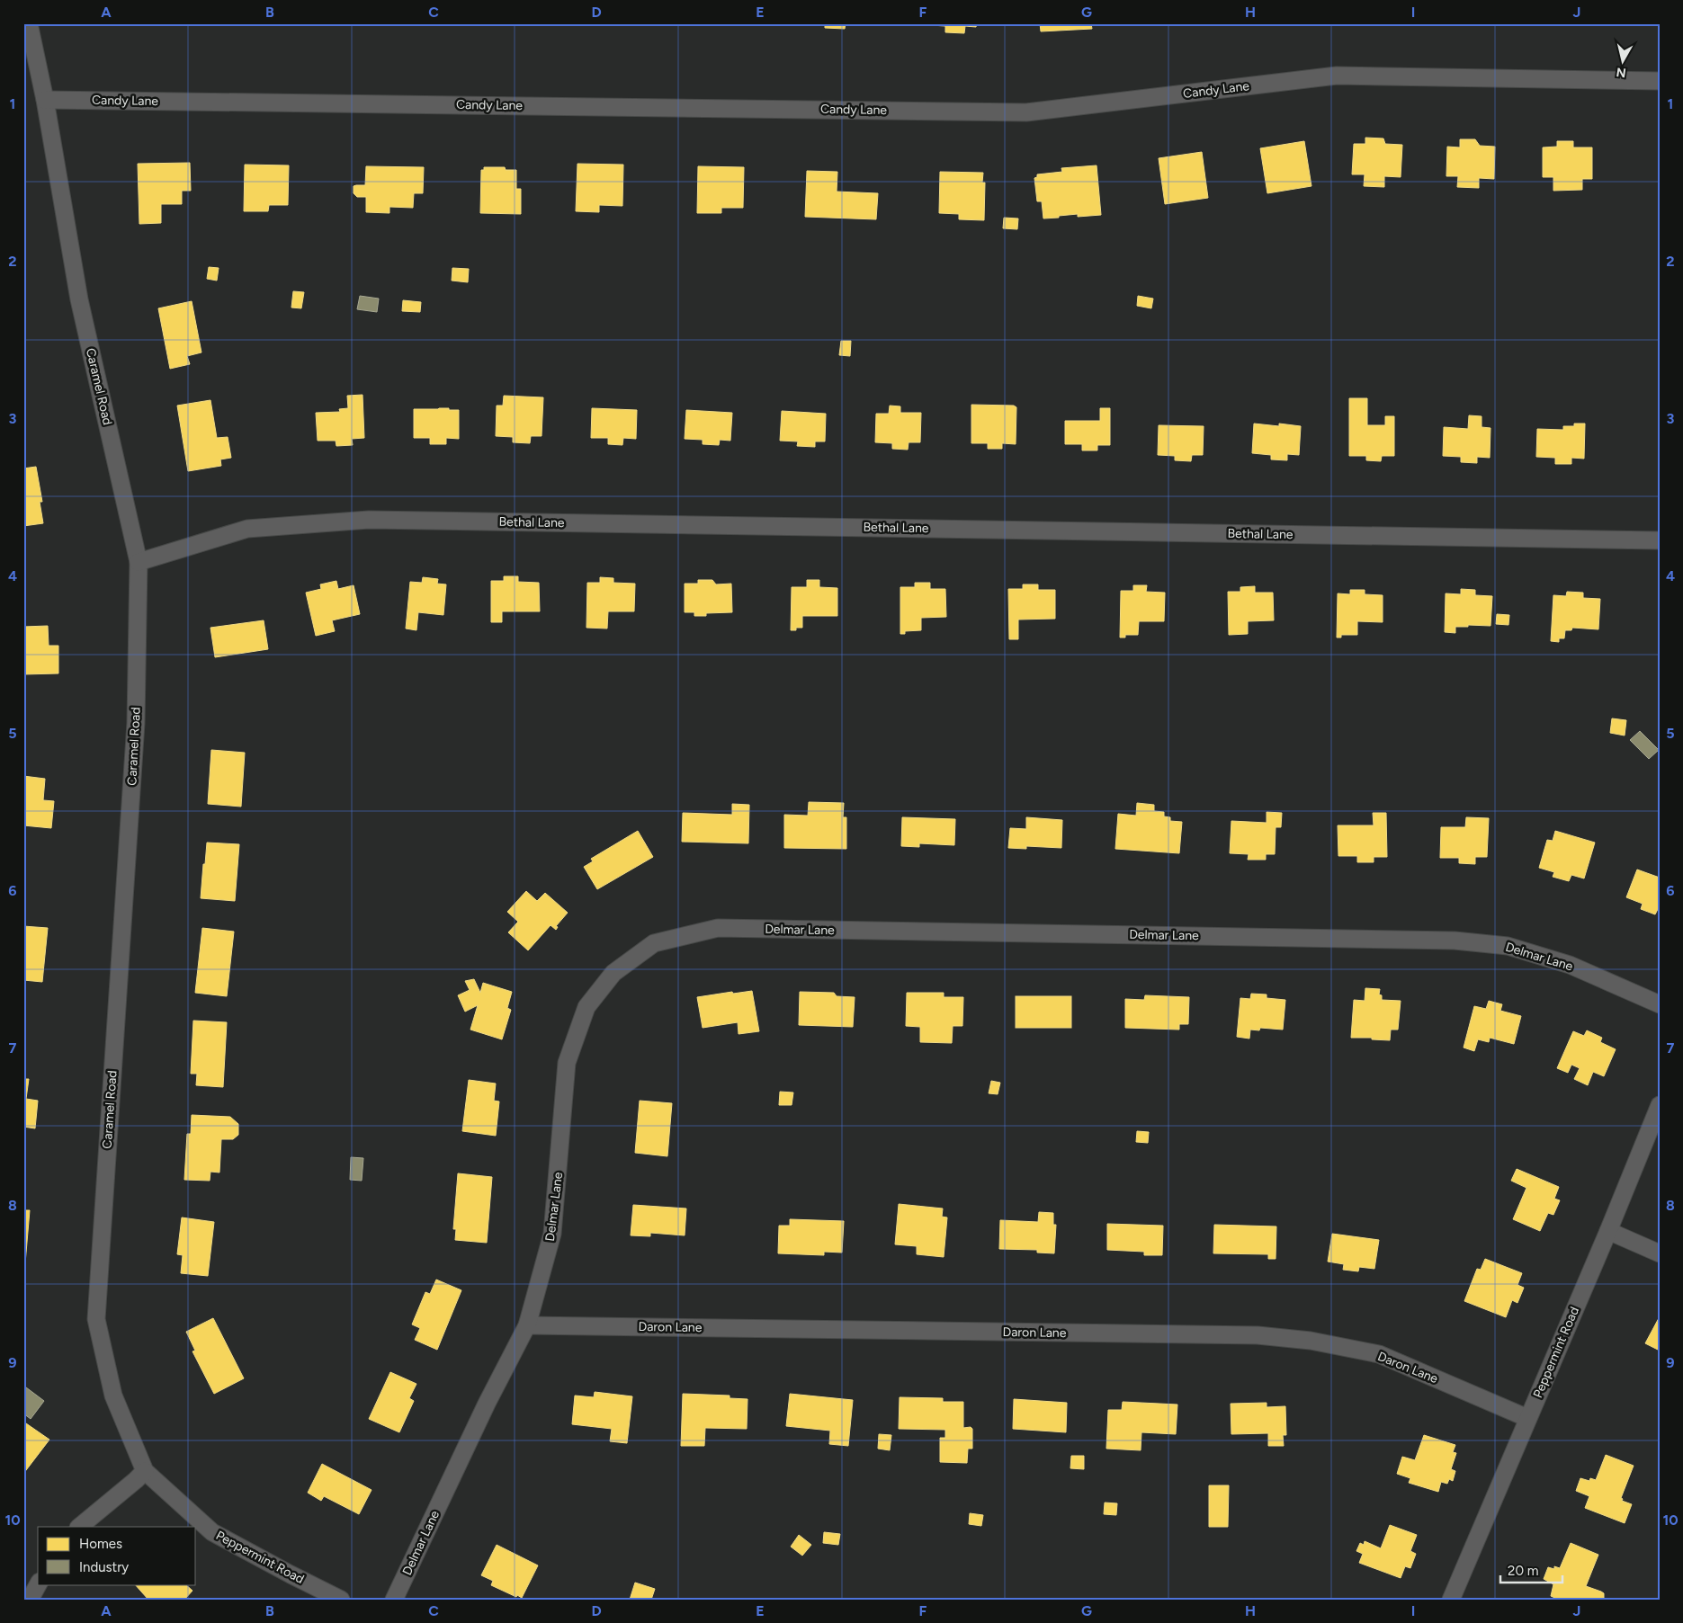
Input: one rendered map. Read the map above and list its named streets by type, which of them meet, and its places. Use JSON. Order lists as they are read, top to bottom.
{
  "streets": {
    "street": [
      "Candy Lane",
      "Caramel Road",
      "Bethal Lane",
      "Delmar Lane",
      "Daron Lane",
      "Peppermint Road"
    ]
  },
  "crossings": [
    ["Candy Lane", "Caramel Road"],
    ["Caramel Road", "Bethal Lane"],
    ["Caramel Road", "Peppermint Road"],
    ["Delmar Lane", "Daron Lane"],
    ["Daron Lane", "Peppermint Road"]
  ],
  "legend": ["Homes", "Industry"],
  "scale_bar": "20 m",
  "north": "bottom",
  "grid": {
    "columns": [
      "A",
      "B",
      "C",
      "D",
      "E",
      "F",
      "G",
      "H",
      "I",
      "J"
    ],
    "rows": [
      "1",
      "2",
      "3",
      "4",
      "5",
      "6",
      "7",
      "8",
      "9",
      "10"
    ]
  }
}
